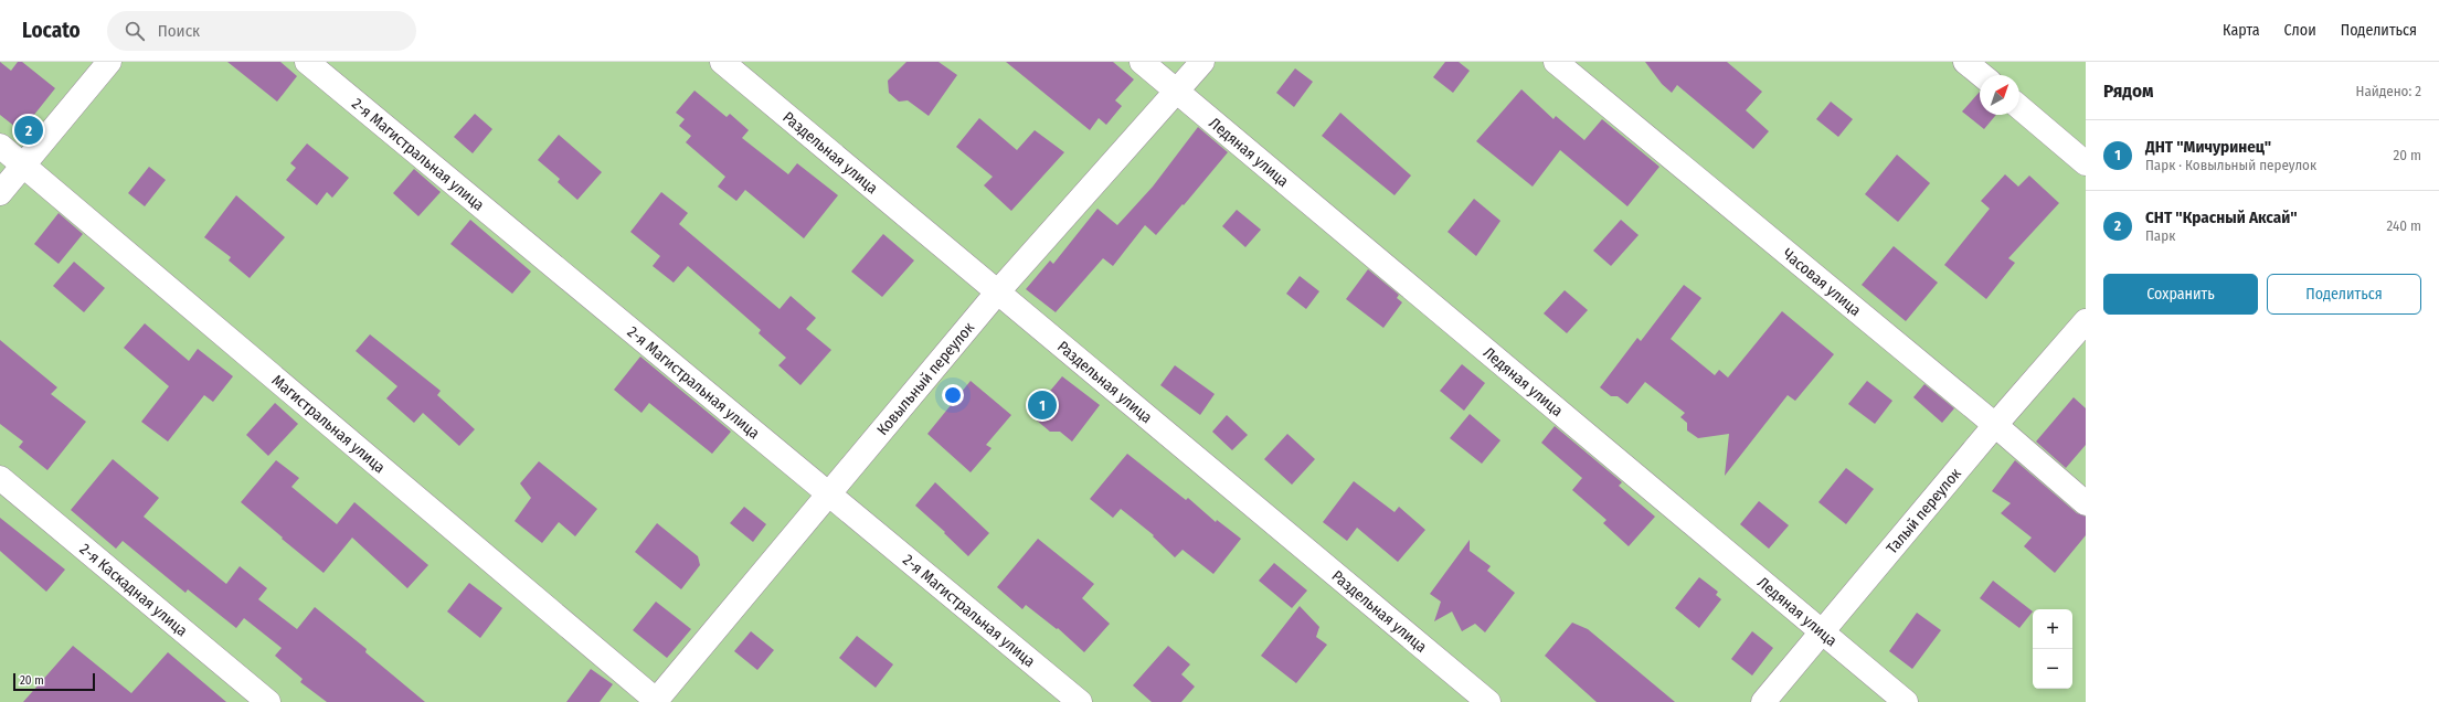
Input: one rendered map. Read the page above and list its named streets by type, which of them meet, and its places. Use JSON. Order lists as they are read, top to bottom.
{
  "streets": {
    "street": [
      "Раздельная улица",
      "Ледяная улица",
      "2-я Магистральная улица",
      "Часовая улица",
      "Ковыльный переулок",
      "Магистральная улица",
      "Талый переулок",
      "2-я Каскадная улица"
    ]
  },
  "crossings": [
    ["Раздельная улица", "Ковыльный переулок"],
    ["Ледяная улица", "Ковыльный переулок"],
    ["Ледяная улица", "Талый переулок"],
    ["2-я Магистральная улица", "Ковыльный переулок"],
    ["Часовая улица", "Талый переулок"],
    ["Ковыльный переулок", "Магистральная улица"]
  ],
  "scale_bar": "20 m",
  "north": "top right",
  "page": {
    "header": "Locato",
    "search": "Поиск",
    "nav": ["Карта", "Слои", "Поделиться"],
    "heading": ["Рядом", "Найдено: 2"],
    "pins": ["2", "1"],
    "list": [
      {
        "mark": "1",
        "name": "ДНТ \"Мичуринец\"",
        "note": "Парк · Ковыльный переулок",
        "value": "20 m"
      },
      {
        "mark": "2",
        "name": "СНТ \"Красный Аксай\"",
        "note": "Парк",
        "value": "240 m"
      }
    ],
    "buttons": ["Сохранить", "Поделиться"],
    "map_buttons": ["+", "−"],
    "scale": "20 m"
  }
}
